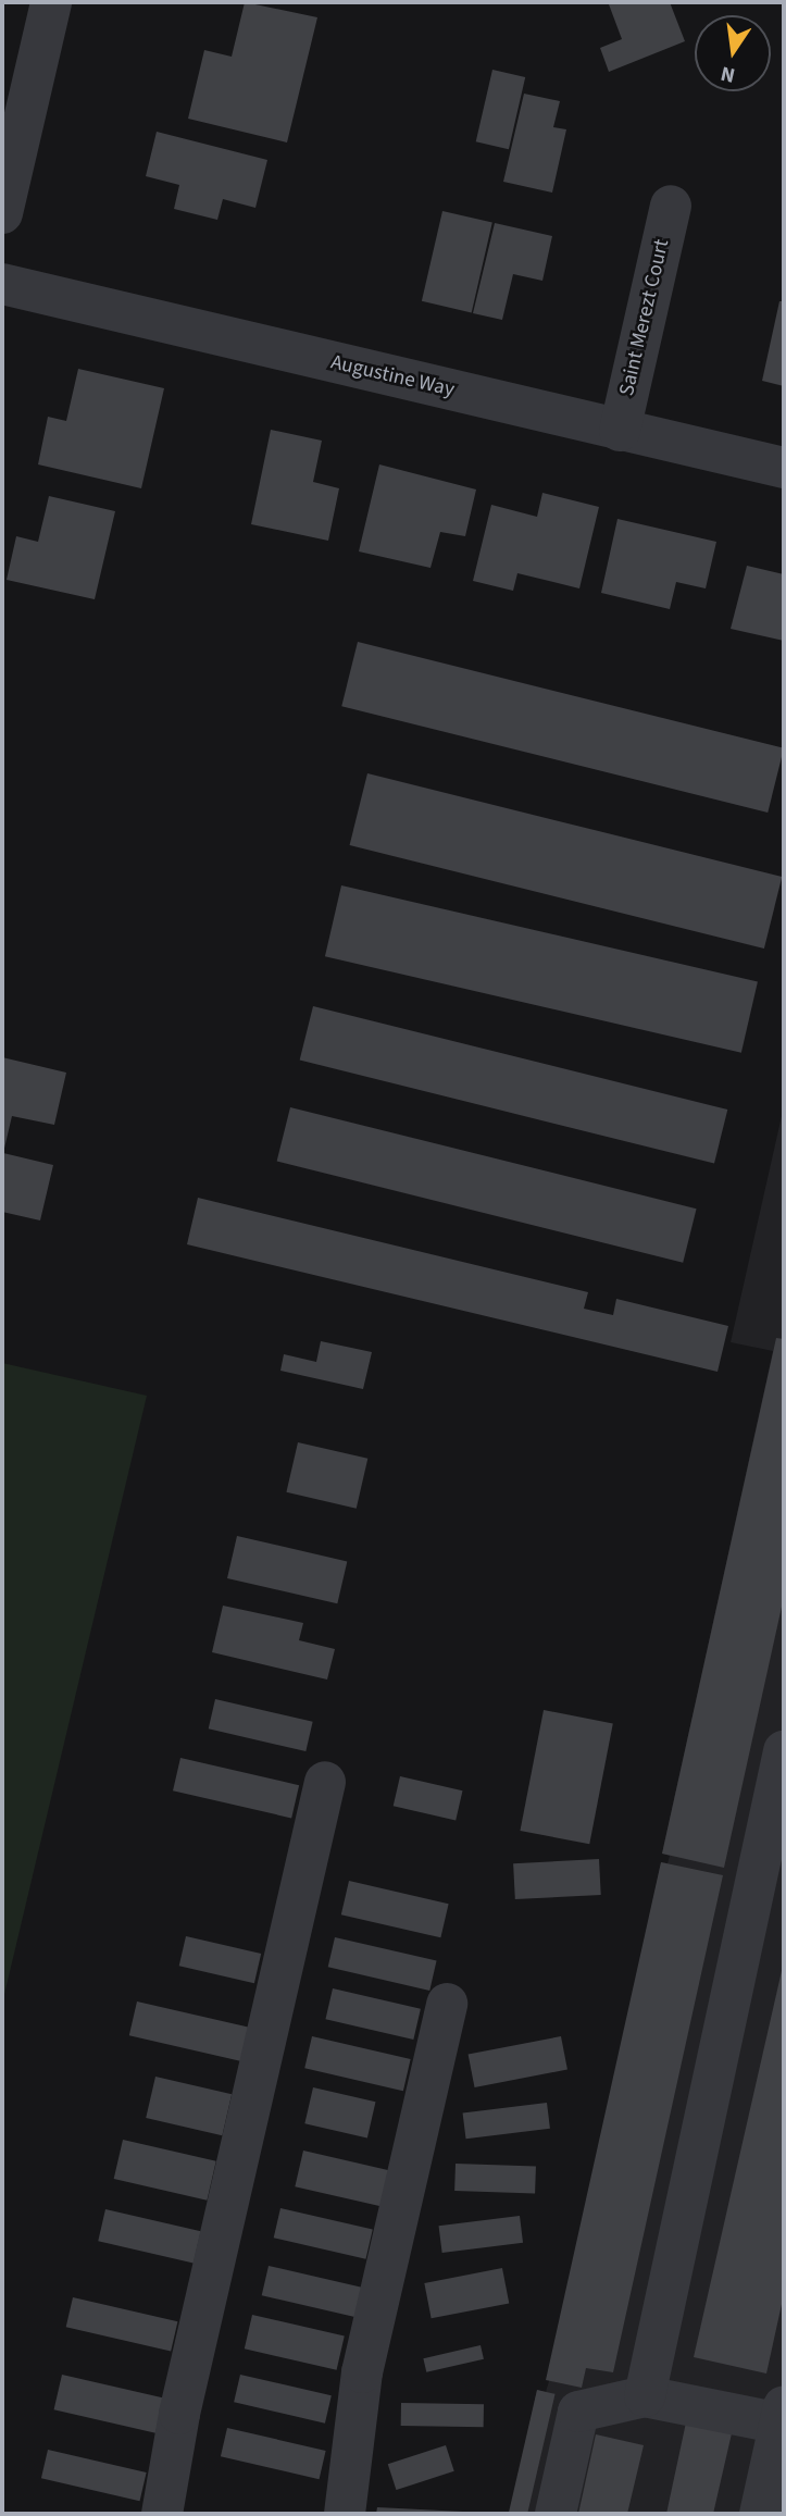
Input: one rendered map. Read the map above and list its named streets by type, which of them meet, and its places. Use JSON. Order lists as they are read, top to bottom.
{
  "streets": {
    "street": ["Saint Merezt Court", "Augustine Way"]
  },
  "crossings": [
    ["Saint Merezt Court", "Augustine Way"]
  ],
  "north": "bottom"
}
